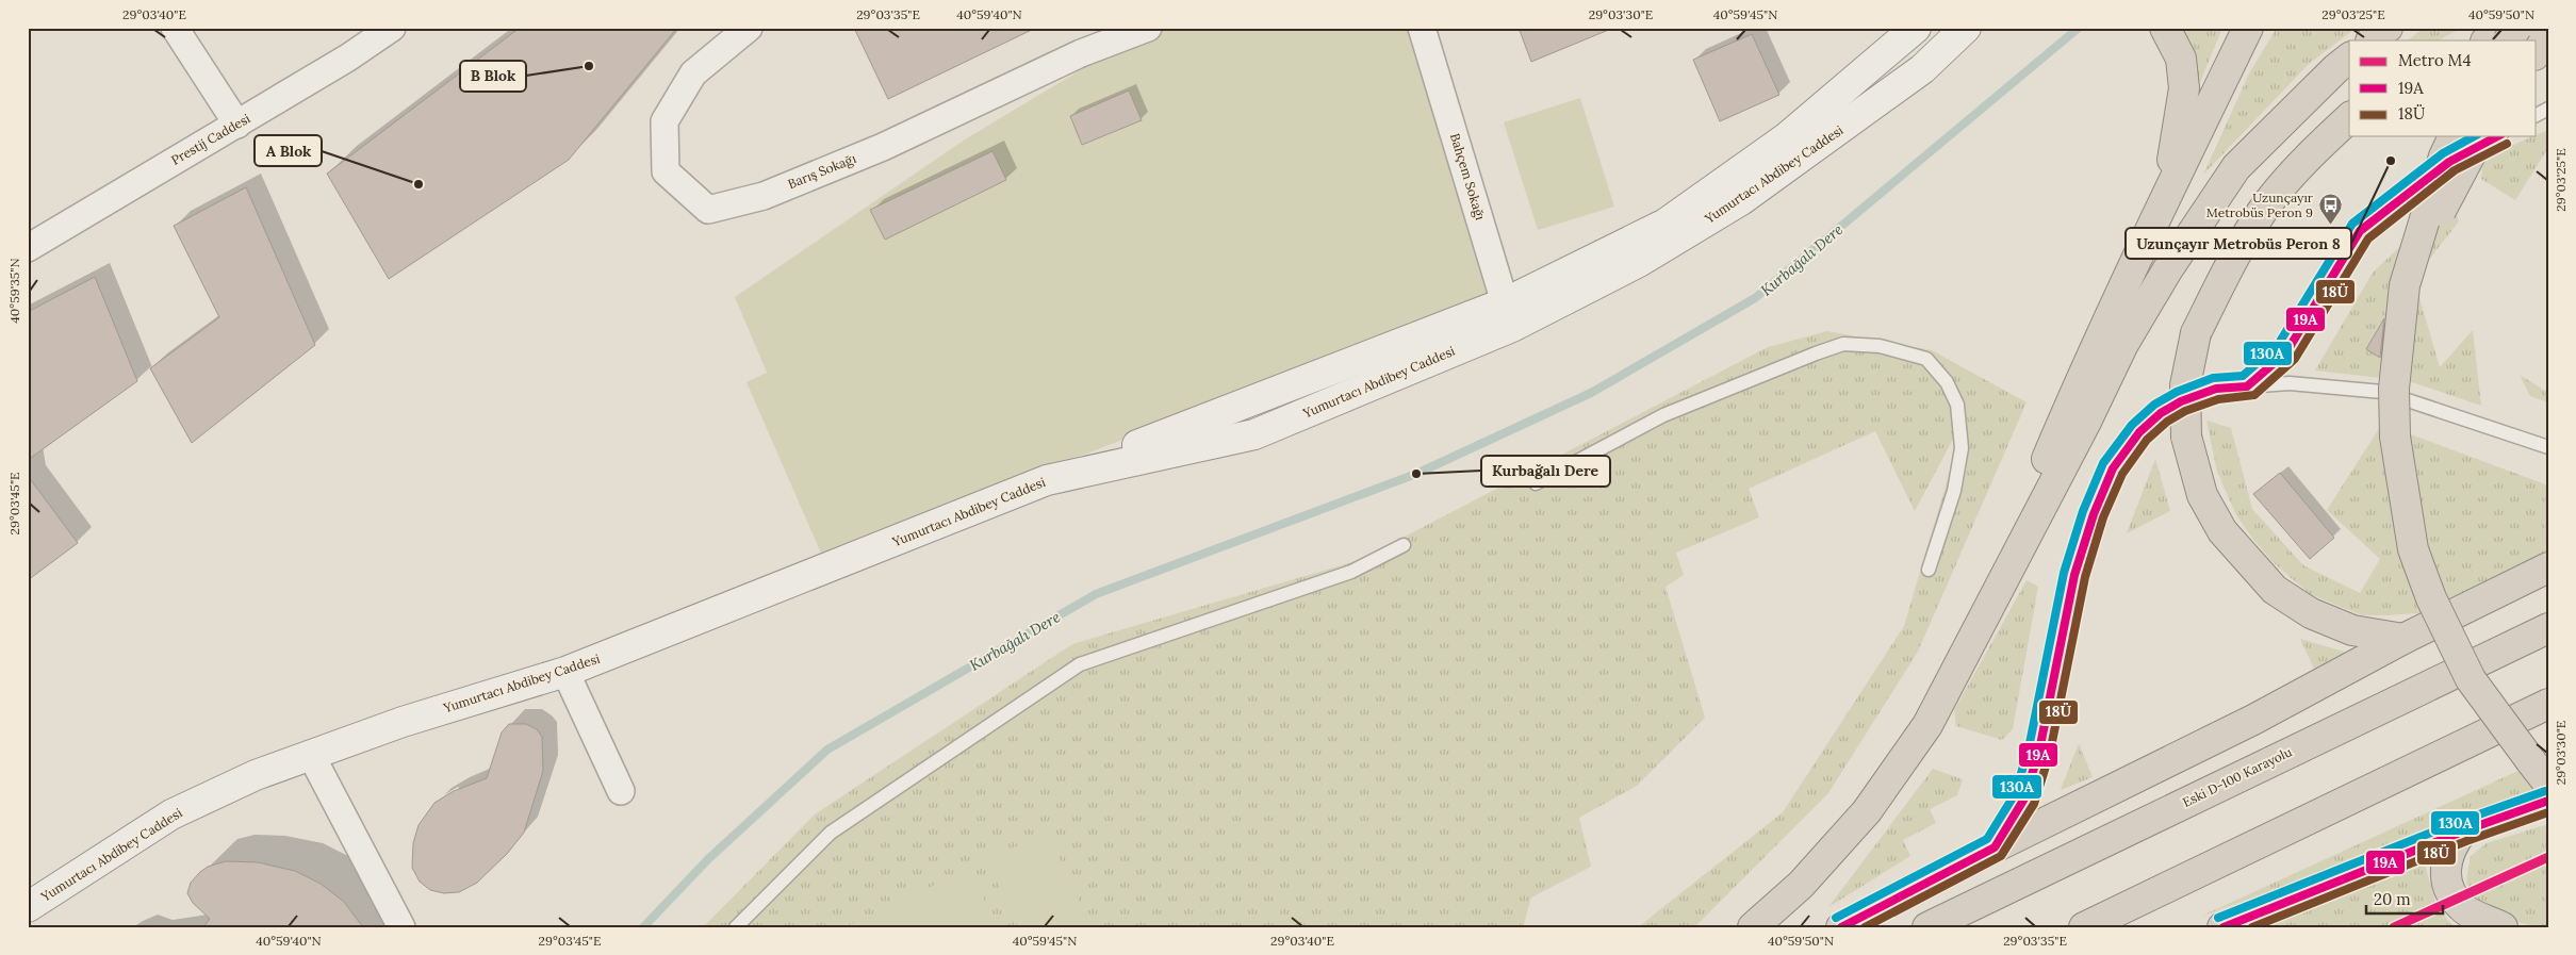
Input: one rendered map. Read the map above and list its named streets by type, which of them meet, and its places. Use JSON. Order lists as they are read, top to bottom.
{
  "streets": {
    "highway": ["Eski D-100 Karayolu"],
    "main road": ["Yumurtacı Abdibey Caddesi"],
    "street": ["Prestij Caddesi", "Barış Sokağı", "Bahçem Sokağı"]
  },
  "crossings": [
    ["Yumurtacı Abdibey Caddesi", "Bahçem Sokağı"]
  ],
  "water": ["Kurbağalı Dere"],
  "places": {
    "other": [
      "B Blok",
      "Uzunçayır Metrobüs Peron 8",
      "A Blok",
      "Kurbağalı Dere"
    ],
    "bus stop": ["Uzunçayır Metrobüs Peron 9"]
  },
  "lines": [
    "transit line 19A",
    "transit line 130A",
    "transit line 18Ü",
    "metro line M4"
  ],
  "legend": ["Metro M4", "19A", "18Ü"],
  "scale_bar": "20 m",
  "coordinates": [
    "29°03'40\"E",
    "29°03'35\"E",
    "40°59'40\"N",
    "29°03'30\"E",
    "40°59'45\"N",
    "29°03'25\"E",
    "40°59'50\"N",
    "40°59'35\"N",
    "29°03'45\"E"
  ]
}
